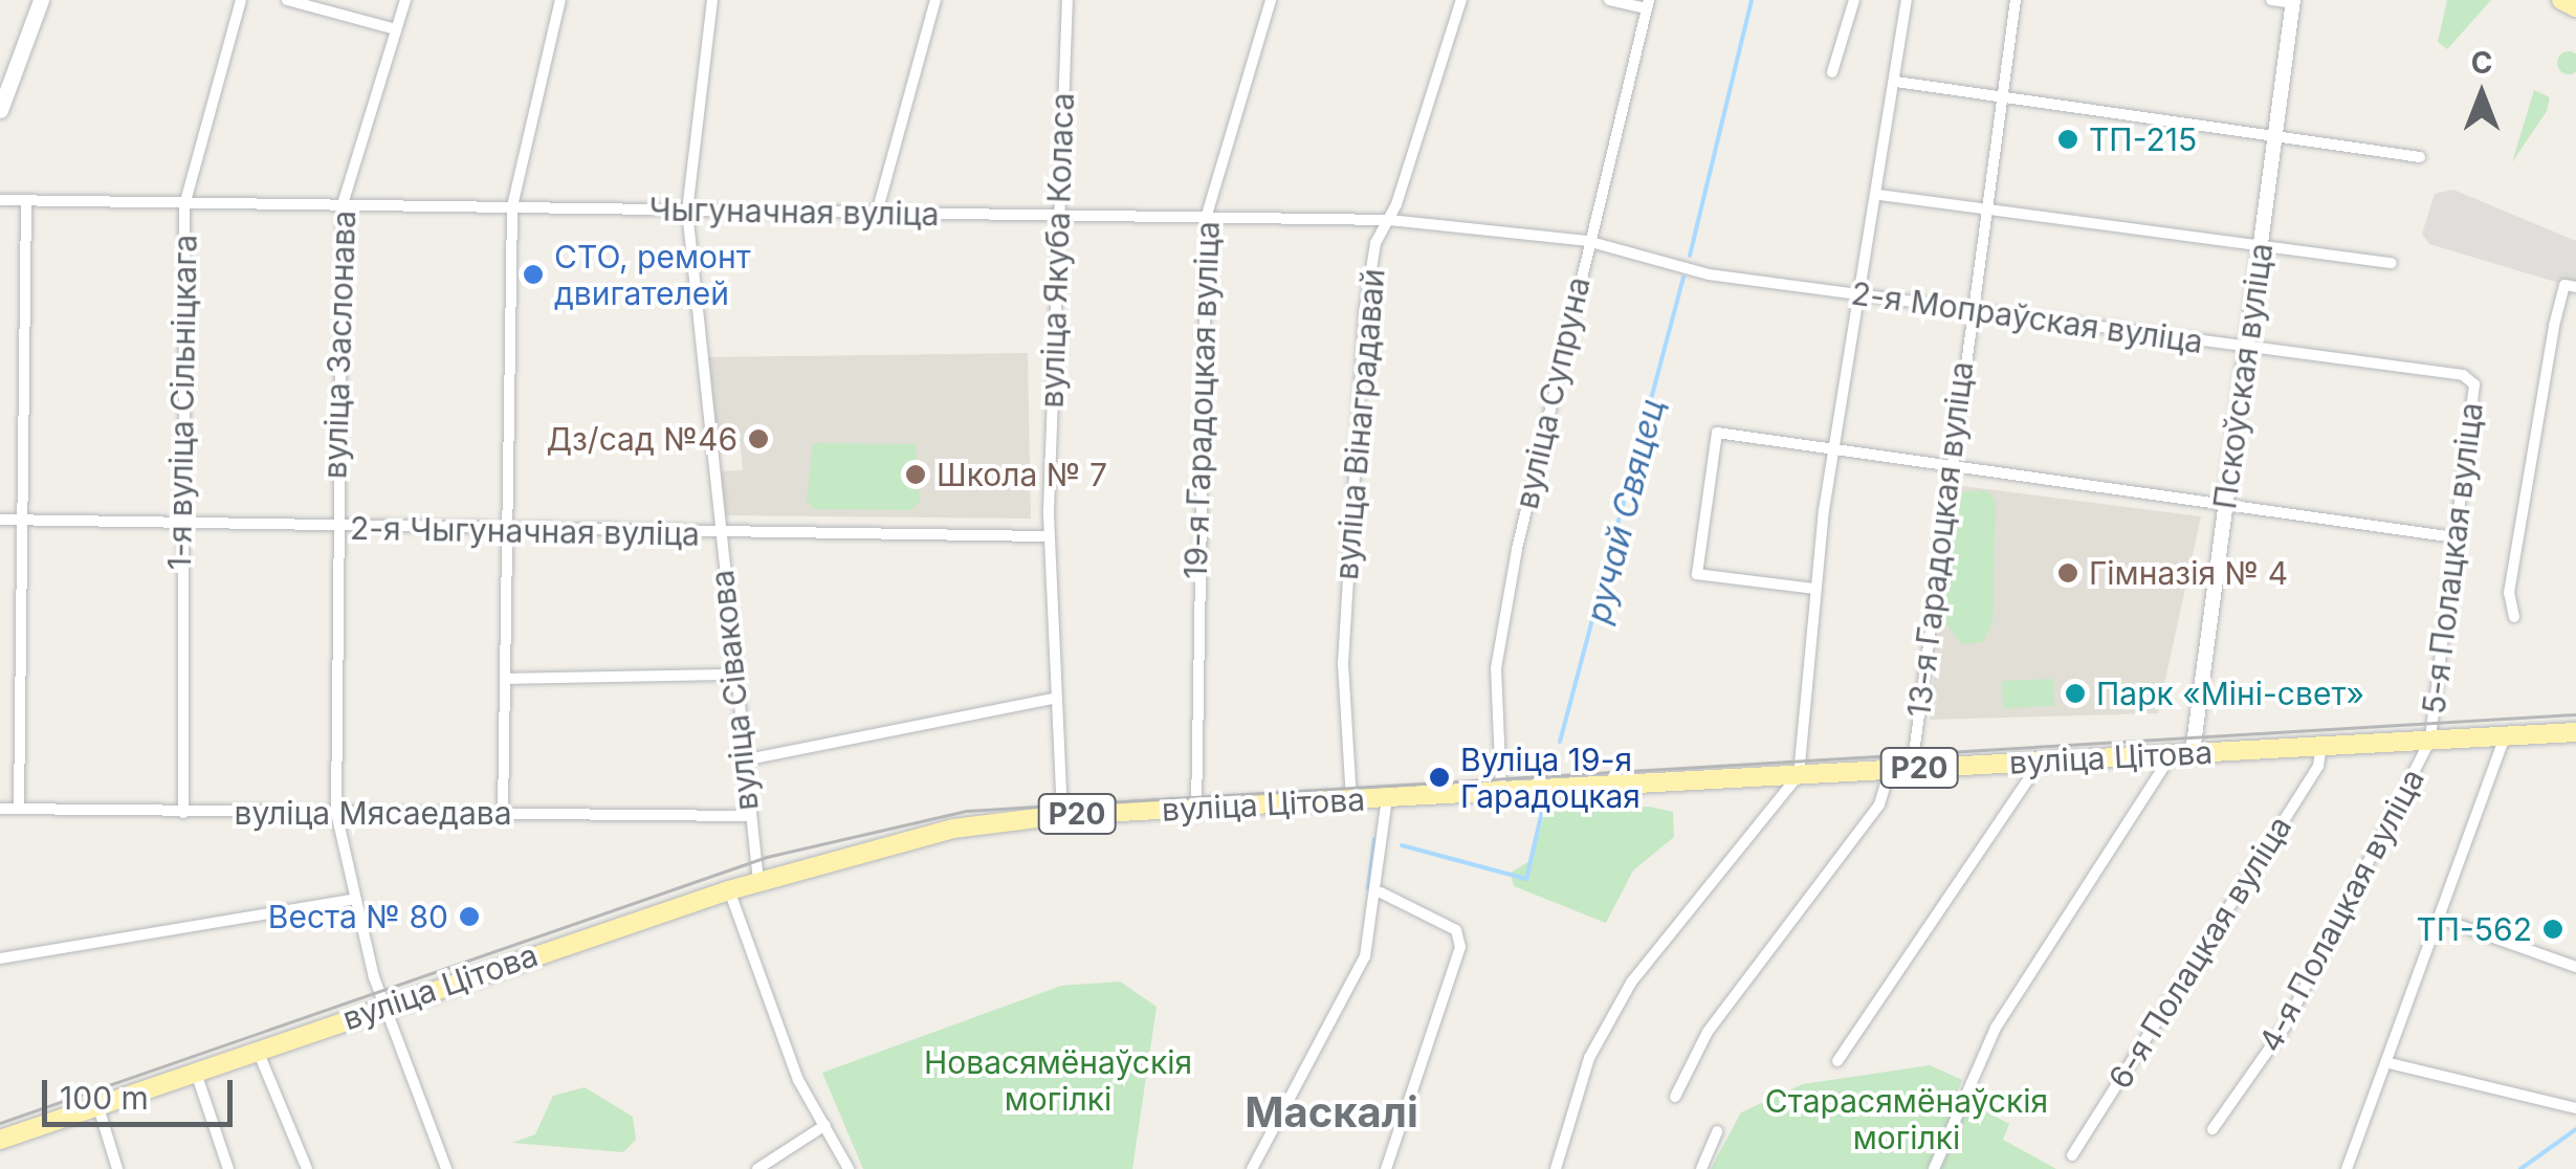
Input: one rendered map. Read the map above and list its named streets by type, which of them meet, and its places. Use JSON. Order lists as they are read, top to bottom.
{
  "streets": {
    "main road": ["вуліца Цітова", "Р20"],
    "street": [
      "Чыгуначная вуліца",
      "вуліца Якуба Коласа",
      "2-я Мопраўская вуліца",
      "вуліца Заслонава",
      "Пскоўская вуліца",
      "вуліца Супруна",
      "19-я Гарадоцкая вуліца",
      "1-я вуліца Сільніцкага",
      "вуліца Вінаградавай",
      "2-я Чыгуначная вуліца",
      "13-я Гарадоцкая вуліца",
      "5-я Полацкая вуліца",
      "вуліца Сівакова",
      "вуліца Мясаедава",
      "4-я Полацкая вуліца",
      "6-я Полацкая вуліца"
    ]
  },
  "crossings": [
    ["Чыгуначная вуліца", "вуліца Якуба Коласа"],
    ["Чыгуначная вуліца", "2-я Мопраўская вуліца"],
    ["Чыгуначная вуліца", "вуліца Заслонава"],
    ["Чыгуначная вуліца", "вуліца Супруна"],
    ["Чыгуначная вуліца", "19-я Гарадоцкая вуліца"],
    ["Чыгуначная вуліца", "1-я вуліца Сільніцкага"],
    ["Чыгуначная вуліца", "вуліца Вінаградавай"],
    ["Чыгуначная вуліца", "вуліца Сівакова"],
    ["вуліца Якуба Коласа", "2-я Чыгуначная вуліца"],
    ["вуліца Якуба Коласа", "вуліца Цітова"],
    ["2-я Мопраўская вуліца", "Пскоўская вуліца"],
    ["2-я Мопраўская вуліца", "вуліца Супруна"],
    ["2-я Мопраўская вуліца", "13-я Гарадоцкая вуліца"],
    ["2-я Мопраўская вуліца", "5-я Полацкая вуліца"],
    ["вуліца Заслонава", "2-я Чыгуначная вуліца"],
    ["вуліца Заслонава", "вуліца Цітова"],
    ["вуліца Заслонава", "вуліца Мясаедава"],
    ["Пскоўская вуліца", "вуліца Цітова"],
    ["вуліца Супруна", "вуліца Цітова"],
    ["19-я Гарадоцкая вуліца", "вуліца Цітова"],
    ["1-я вуліца Сільніцкага", "2-я Чыгуначная вуліца"],
    ["1-я вуліца Сільніцкага", "вуліца Мясаедава"],
    ["вуліца Вінаградавай", "вуліца Цітова"],
    ["2-я Чыгуначная вуліца", "вуліца Сівакова"],
    ["13-я Гарадоцкая вуліца", "вуліца Цітова"],
    ["5-я Полацкая вуліца", "вуліца Цітова"],
    ["5-я Полацкая вуліца", "4-я Полацкая вуліца"],
    ["вуліца Сівакова", "вуліца Цітова"],
    ["вуліца Сівакова", "вуліца Мясаедава"],
    ["вуліца Цітова", "4-я Полацкая вуліца"],
    ["вуліца Цітова", "6-я Полацкая вуліца"]
  ],
  "districts": ["Маскалі"],
  "water": ["ручай Свяцец"],
  "parks": ["Новасямёнаўскія могілкі", "Старасямёнаўскія могілкі"],
  "places": [
    "ТП-215",
    "СТО, ремонт двигателей",
    "Дз/сад №46",
    "Школа № 7",
    "Гімназія № 4",
    "Парк «Міні-свет»",
    "Вуліца 19-я Гарадоцкая",
    "Веста № 80",
    "ТП-562"
  ],
  "scale_bar": "100 m",
  "north": "top"
}
